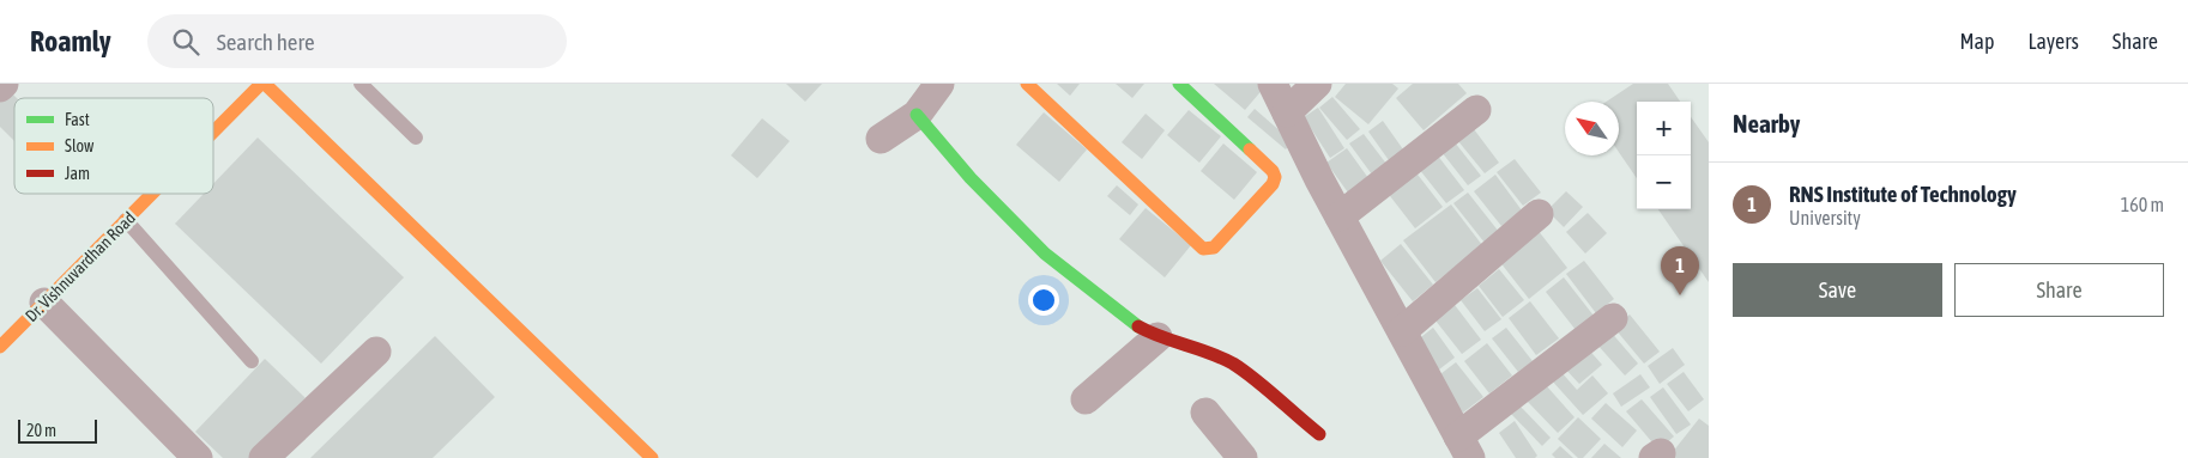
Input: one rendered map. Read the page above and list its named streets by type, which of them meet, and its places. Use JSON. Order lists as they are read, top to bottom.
{
  "streets": {
    "street": ["Dr. Vishnuvardhan Road"]
  },
  "legend": ["Fast", "Slow", "Jam"],
  "scale_bar": "20 m",
  "north": "top left",
  "page": {
    "header": "Roamly",
    "search": "Search here",
    "nav": ["Map", "Layers", "Share"],
    "heading": "Nearby",
    "map_buttons": ["+", "−"],
    "list": [
      {
        "mark": "1",
        "name": "RNS Institute of Technology",
        "note": "University",
        "value": "160 m"
      }
    ],
    "buttons": ["Save", "Share"],
    "pins": "1",
    "scale": "20 m"
  }
}
